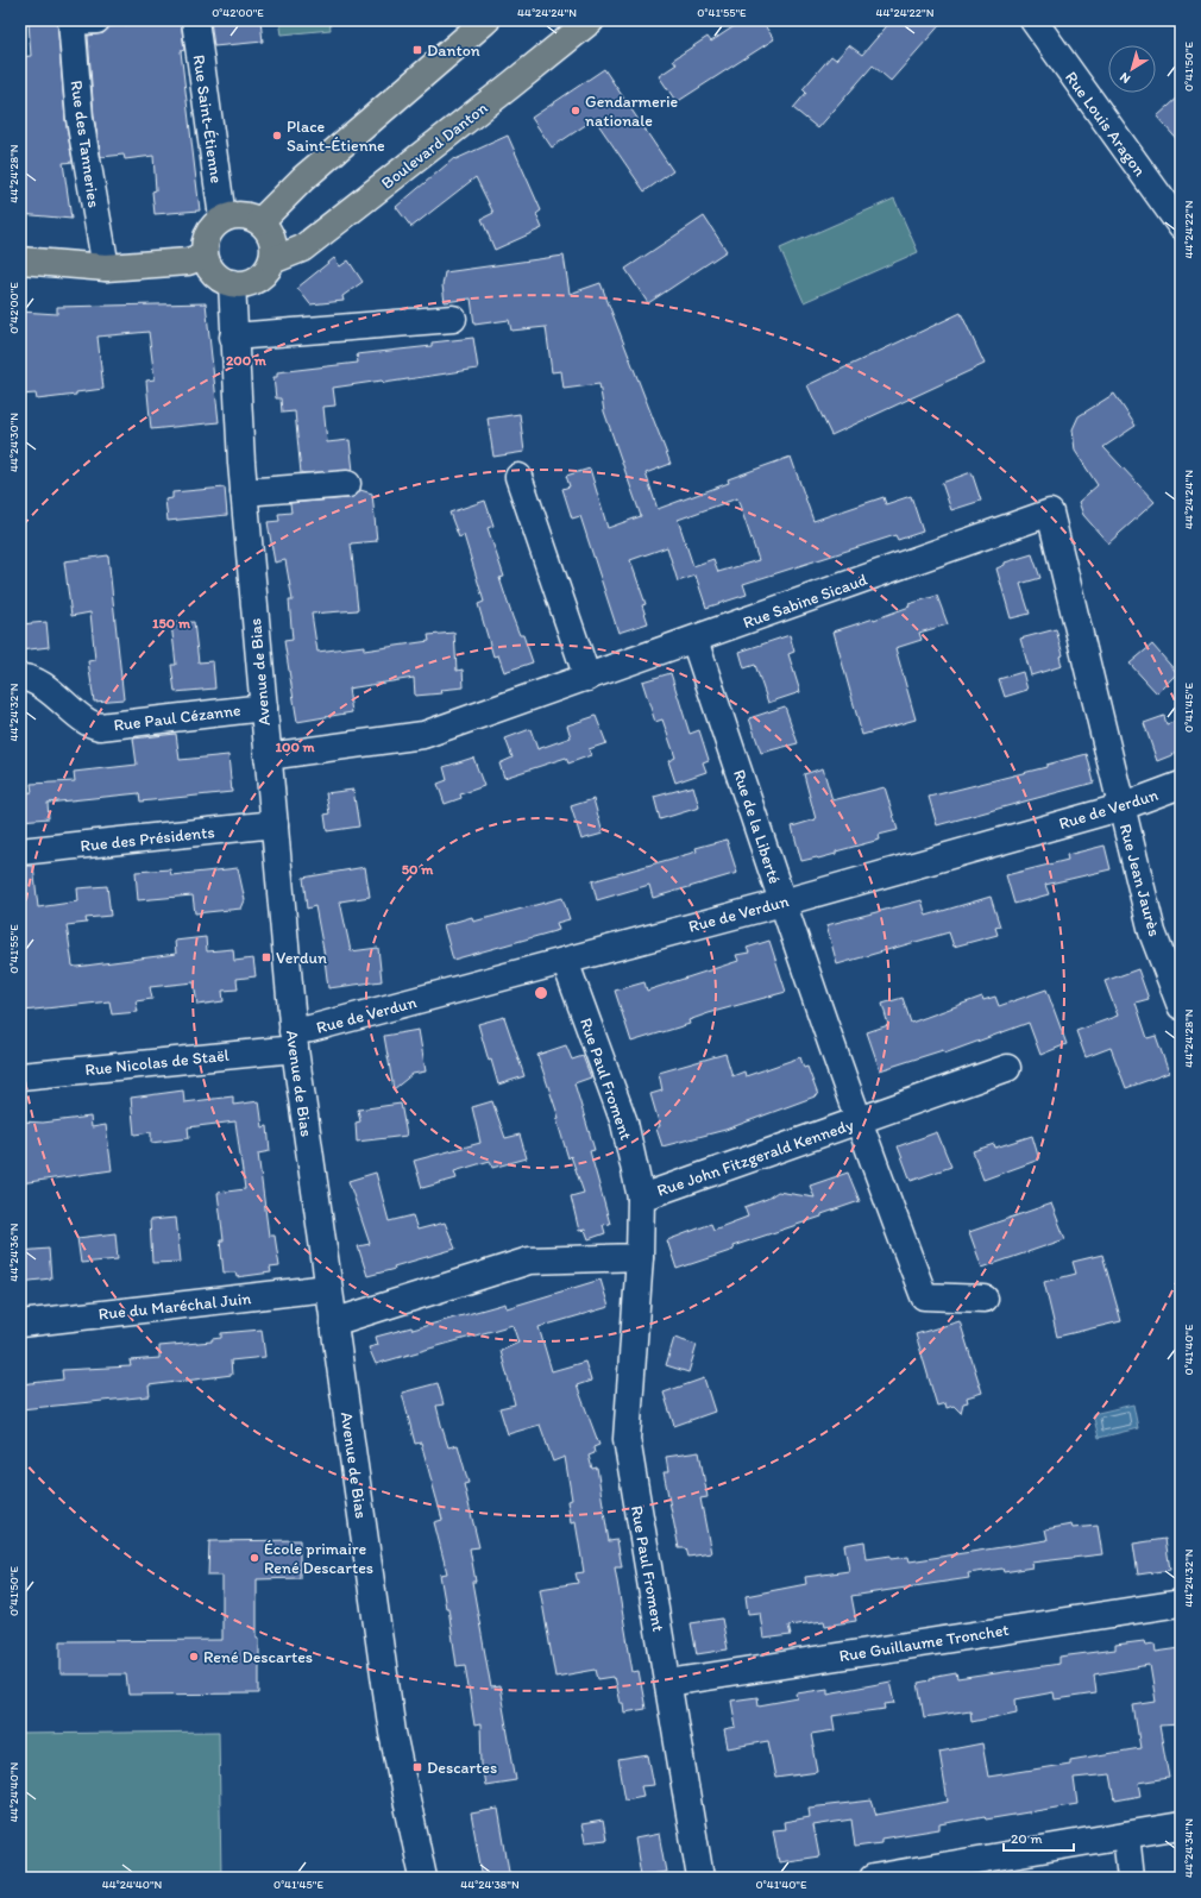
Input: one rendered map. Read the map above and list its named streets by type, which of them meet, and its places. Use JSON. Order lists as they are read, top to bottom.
{
  "streets": {
    "main road": ["Boulevard Danton"],
    "street": [
      "Rue Saint-Étienne",
      "Rue Louis Aragon",
      "Rue des Tanneries",
      "Rue Sabine Sicaud",
      "Avenue de Bias",
      "Rue Paul Cézanne",
      "Rue de Verdun",
      "Rue de la Liberté",
      "Rue des Présidents",
      "Rue Jean Jaurès",
      "Rue Nicolas de Staël",
      "Rue Paul Froment",
      "Rue John Fitzgerald Kennedy",
      "Rue du Maréchal Juin",
      "Rue Guillaume Tronchet"
    ]
  },
  "crossings": [
    ["Rue Saint-Étienne", "Boulevard Danton"],
    ["Rue Saint-Étienne", "Avenue de Bias"],
    ["Boulevard Danton", "Avenue de Bias"],
    ["Rue Sabine Sicaud", "Avenue de Bias"],
    ["Rue Sabine Sicaud", "Rue de Verdun"],
    ["Rue Sabine Sicaud", "Rue de la Liberté"],
    ["Rue Sabine Sicaud", "Rue Jean Jaurès"],
    ["Avenue de Bias", "Rue Paul Cézanne"],
    ["Avenue de Bias", "Rue de Verdun"],
    ["Avenue de Bias", "Rue des Présidents"],
    ["Avenue de Bias", "Rue Nicolas de Staël"],
    ["Avenue de Bias", "Rue du Maréchal Juin"],
    ["Rue de Verdun", "Rue de la Liberté"],
    ["Rue de Verdun", "Rue Jean Jaurès"],
    ["Rue de Verdun", "Rue Nicolas de Staël"],
    ["Rue de Verdun", "Rue Paul Froment"],
    ["Rue de la Liberté", "Rue John Fitzgerald Kennedy"],
    ["Rue Paul Froment", "Rue John Fitzgerald Kennedy"],
    ["Rue Paul Froment", "Rue Guillaume Tronchet"]
  ],
  "places": {
    "transit": ["Danton", "Verdun", "Descartes"],
    "other": [
      "Gendarmerie nationale",
      "Place Saint-Étienne",
      "École primaire René Descartes",
      "René Descartes"
    ]
  },
  "scale_bar": "20 m",
  "north": "bottom left",
  "coordinates": [
    "0°42'00\"E",
    "44°24'24\"N",
    "0°41'55\"E",
    "44°24'22\"N",
    "0°41'50\"E",
    "44°24'28\"N",
    "44°24'30\"N",
    "0°41'45\"E",
    "44°24'32\"N",
    "44°24'36\"N",
    "0°41'40\"E",
    "44°24'40\"N",
    "44°24'34\"N",
    "44°24'38\"N"
  ],
  "rings": [
    "200 m",
    "150 m",
    "100 m",
    "50 m"
  ]
}
